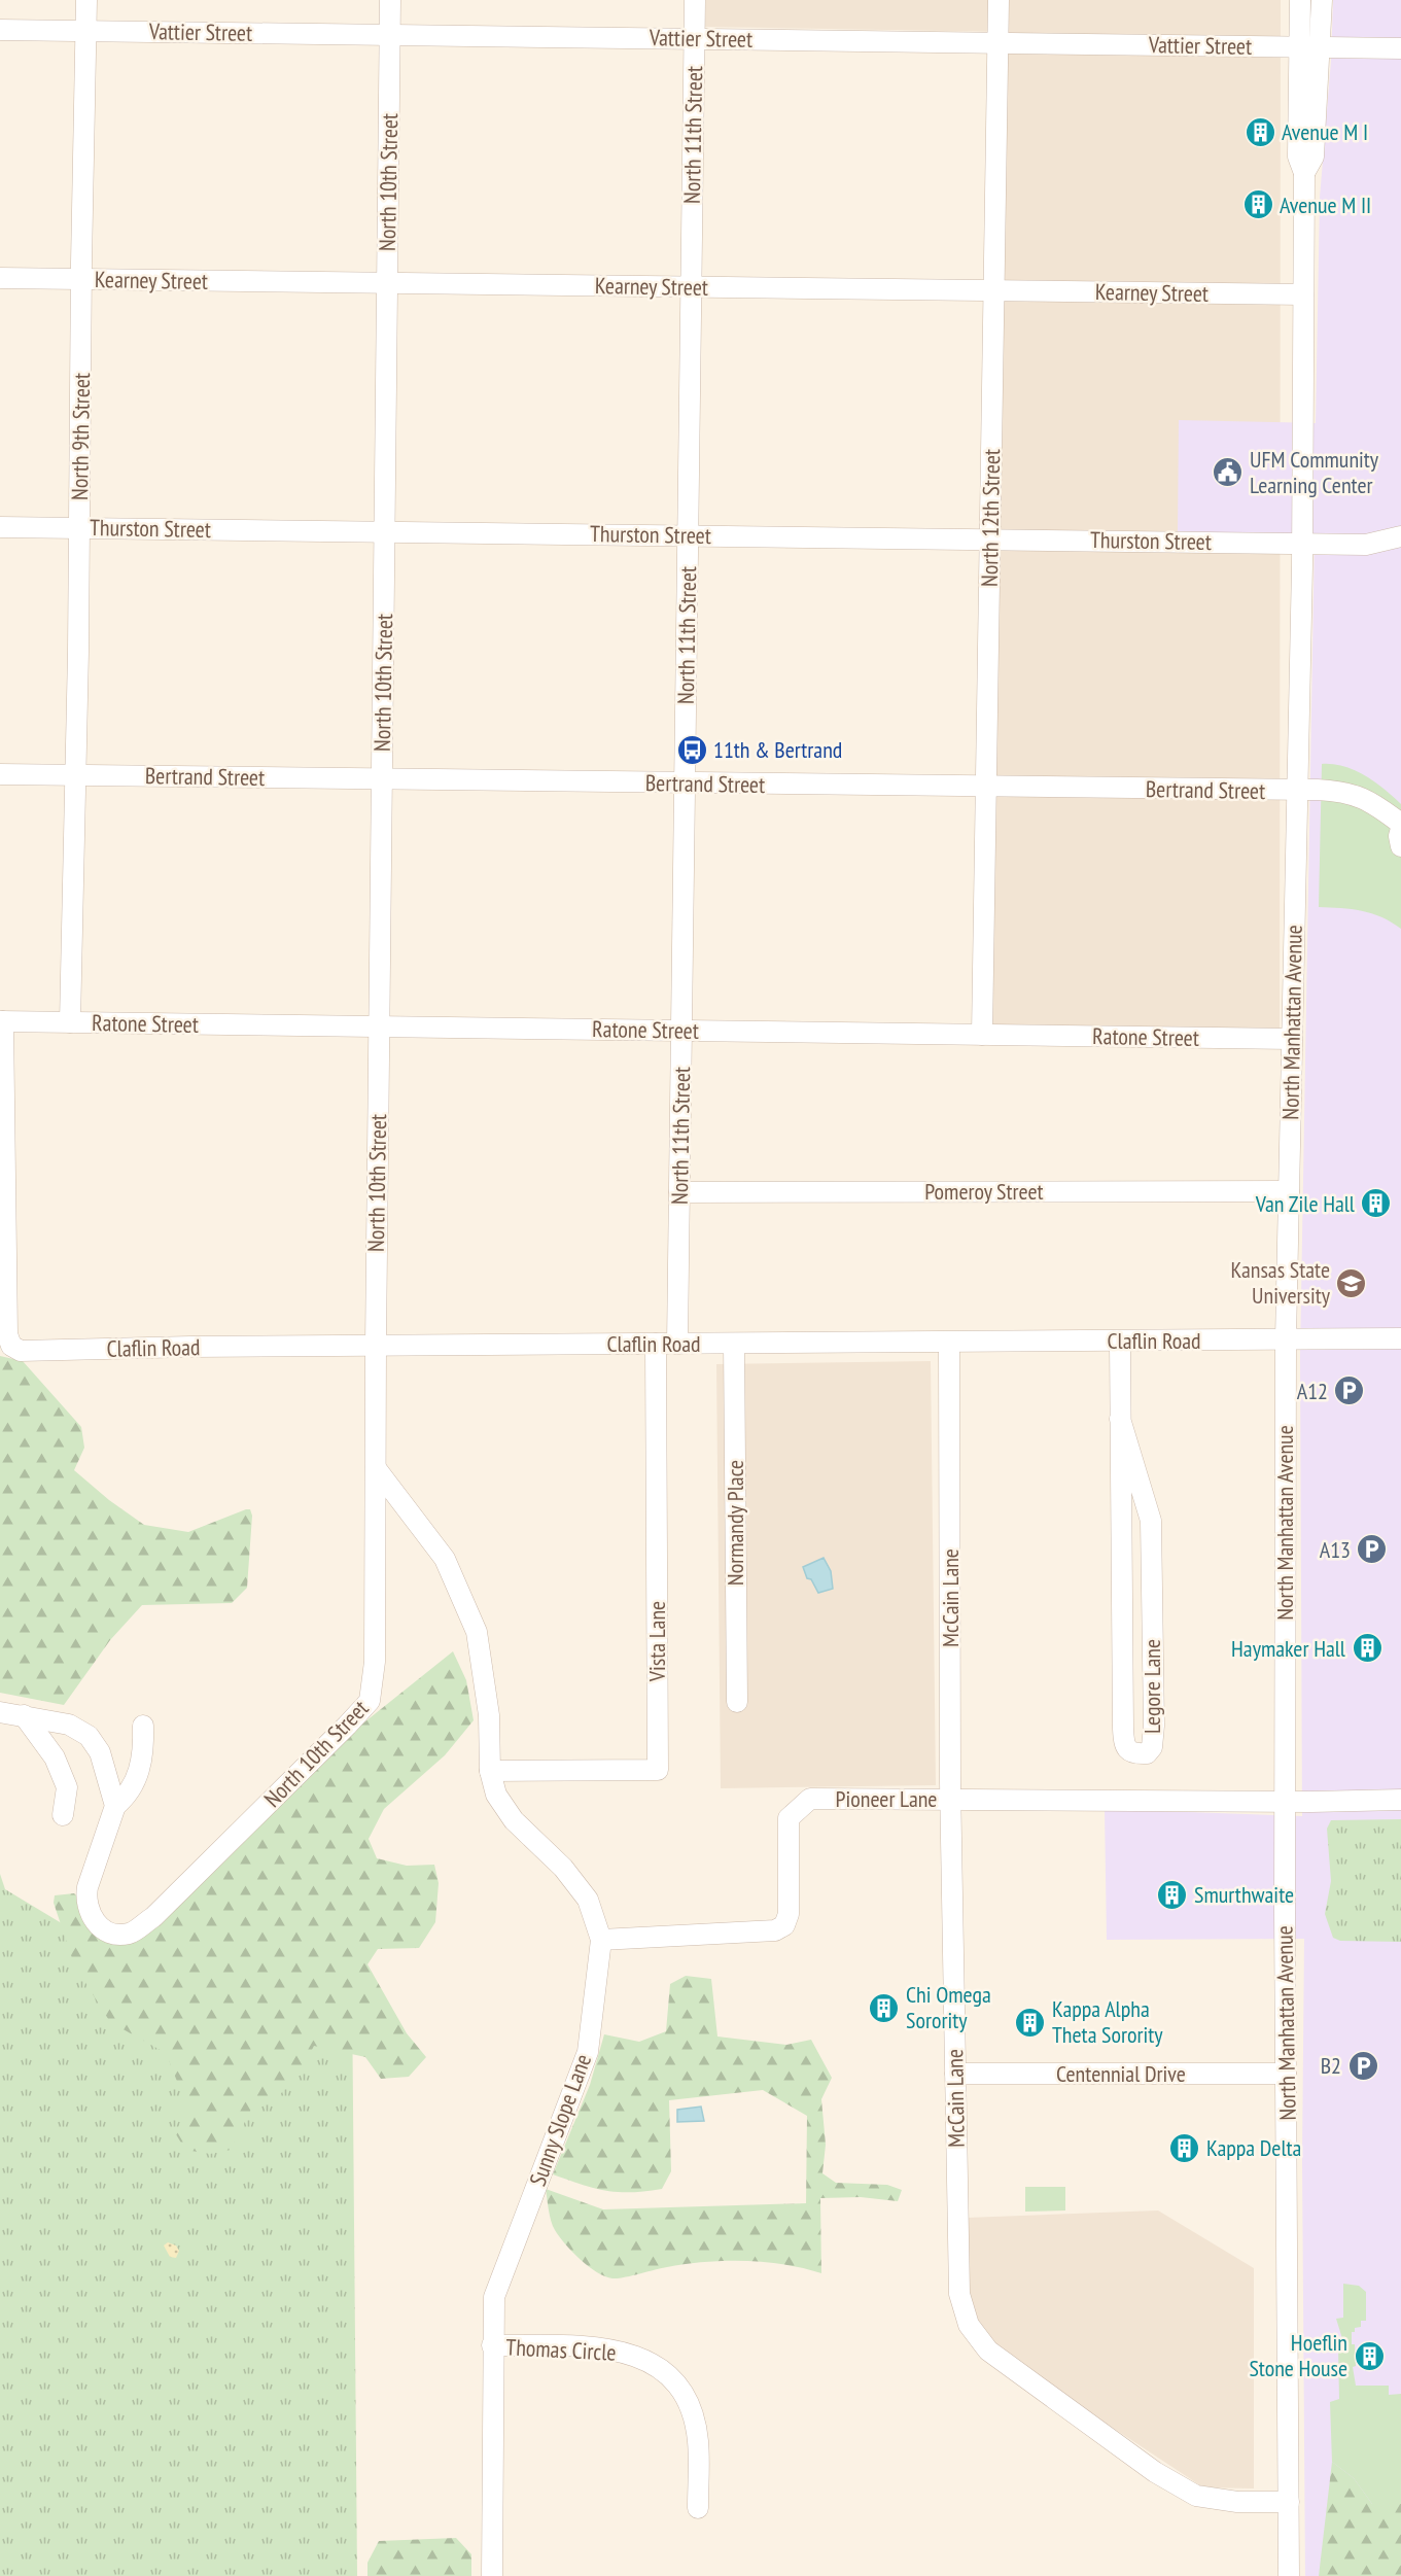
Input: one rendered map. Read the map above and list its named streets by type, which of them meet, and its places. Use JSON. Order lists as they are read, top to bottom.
{
  "streets": {
    "street": [
      "Vattier Street",
      "North 11th Street",
      "North 10th Street",
      "Kearney Street",
      "North 9th Street",
      "North 12th Street",
      "Thurston Street",
      "Bertrand Street",
      "North Manhattan Avenue",
      "Ratone Street",
      "Pomeroy Street",
      "Claflin Road",
      "Normandy Place",
      "McCain Lane",
      "Vista Lane",
      "Legore Lane",
      "Pioneer Lane",
      "Centennial Drive",
      "Sunny Slope Lane",
      "Thomas Circle"
    ]
  },
  "crossings": [
    ["Vattier Street", "North 11th Street"],
    ["Vattier Street", "North 10th Street"],
    ["Vattier Street", "North 9th Street"],
    ["Vattier Street", "North 12th Street"],
    ["Vattier Street", "North Manhattan Avenue"],
    ["North 11th Street", "Kearney Street"],
    ["North 11th Street", "Thurston Street"],
    ["North 11th Street", "Bertrand Street"],
    ["North 11th Street", "Ratone Street"],
    ["North 11th Street", "Pomeroy Street"],
    ["North 11th Street", "Claflin Road"],
    ["North 10th Street", "Kearney Street"],
    ["North 10th Street", "Thurston Street"],
    ["North 10th Street", "Bertrand Street"],
    ["North 10th Street", "Ratone Street"],
    ["North 10th Street", "Claflin Road"],
    ["North 10th Street", "Sunny Slope Lane"],
    ["Kearney Street", "North 9th Street"],
    ["Kearney Street", "North 12th Street"],
    ["Kearney Street", "North Manhattan Avenue"],
    ["North 9th Street", "Thurston Street"],
    ["North 9th Street", "Bertrand Street"],
    ["North 9th Street", "Ratone Street"],
    ["North 12th Street", "Thurston Street"],
    ["North 12th Street", "Bertrand Street"],
    ["North 12th Street", "Ratone Street"],
    ["Thurston Street", "North Manhattan Avenue"],
    ["Bertrand Street", "North Manhattan Avenue"],
    ["North Manhattan Avenue", "Ratone Street"],
    ["North Manhattan Avenue", "Pomeroy Street"],
    ["North Manhattan Avenue", "Claflin Road"],
    ["North Manhattan Avenue", "McCain Lane"],
    ["North Manhattan Avenue", "Pioneer Lane"],
    ["North Manhattan Avenue", "Centennial Drive"],
    ["Claflin Road", "Normandy Place"],
    ["Claflin Road", "McCain Lane"],
    ["Claflin Road", "Vista Lane"],
    ["Claflin Road", "Legore Lane"],
    ["McCain Lane", "Pioneer Lane"],
    ["McCain Lane", "Centennial Drive"],
    ["Vista Lane", "Sunny Slope Lane"],
    ["Pioneer Lane", "Sunny Slope Lane"],
    ["Sunny Slope Lane", "Thomas Circle"]
  ],
  "places": {
    "building": [
      "Avenue M I",
      "Avenue M II",
      "Van Zile Hall",
      "Haymaker Hall",
      "Smurthwaite",
      "Chi Omega Sorority",
      "Kappa Alpha Theta Sorority",
      "Kappa Delta",
      "Hoeflin Stone House"
    ],
    "public building": ["UFM Community Learning Center"],
    "bus stop": ["11th & Bertrand"],
    "school or university": ["Kansas State University"],
    "parking": ["A12", "A13", "B2"]
  }
}
